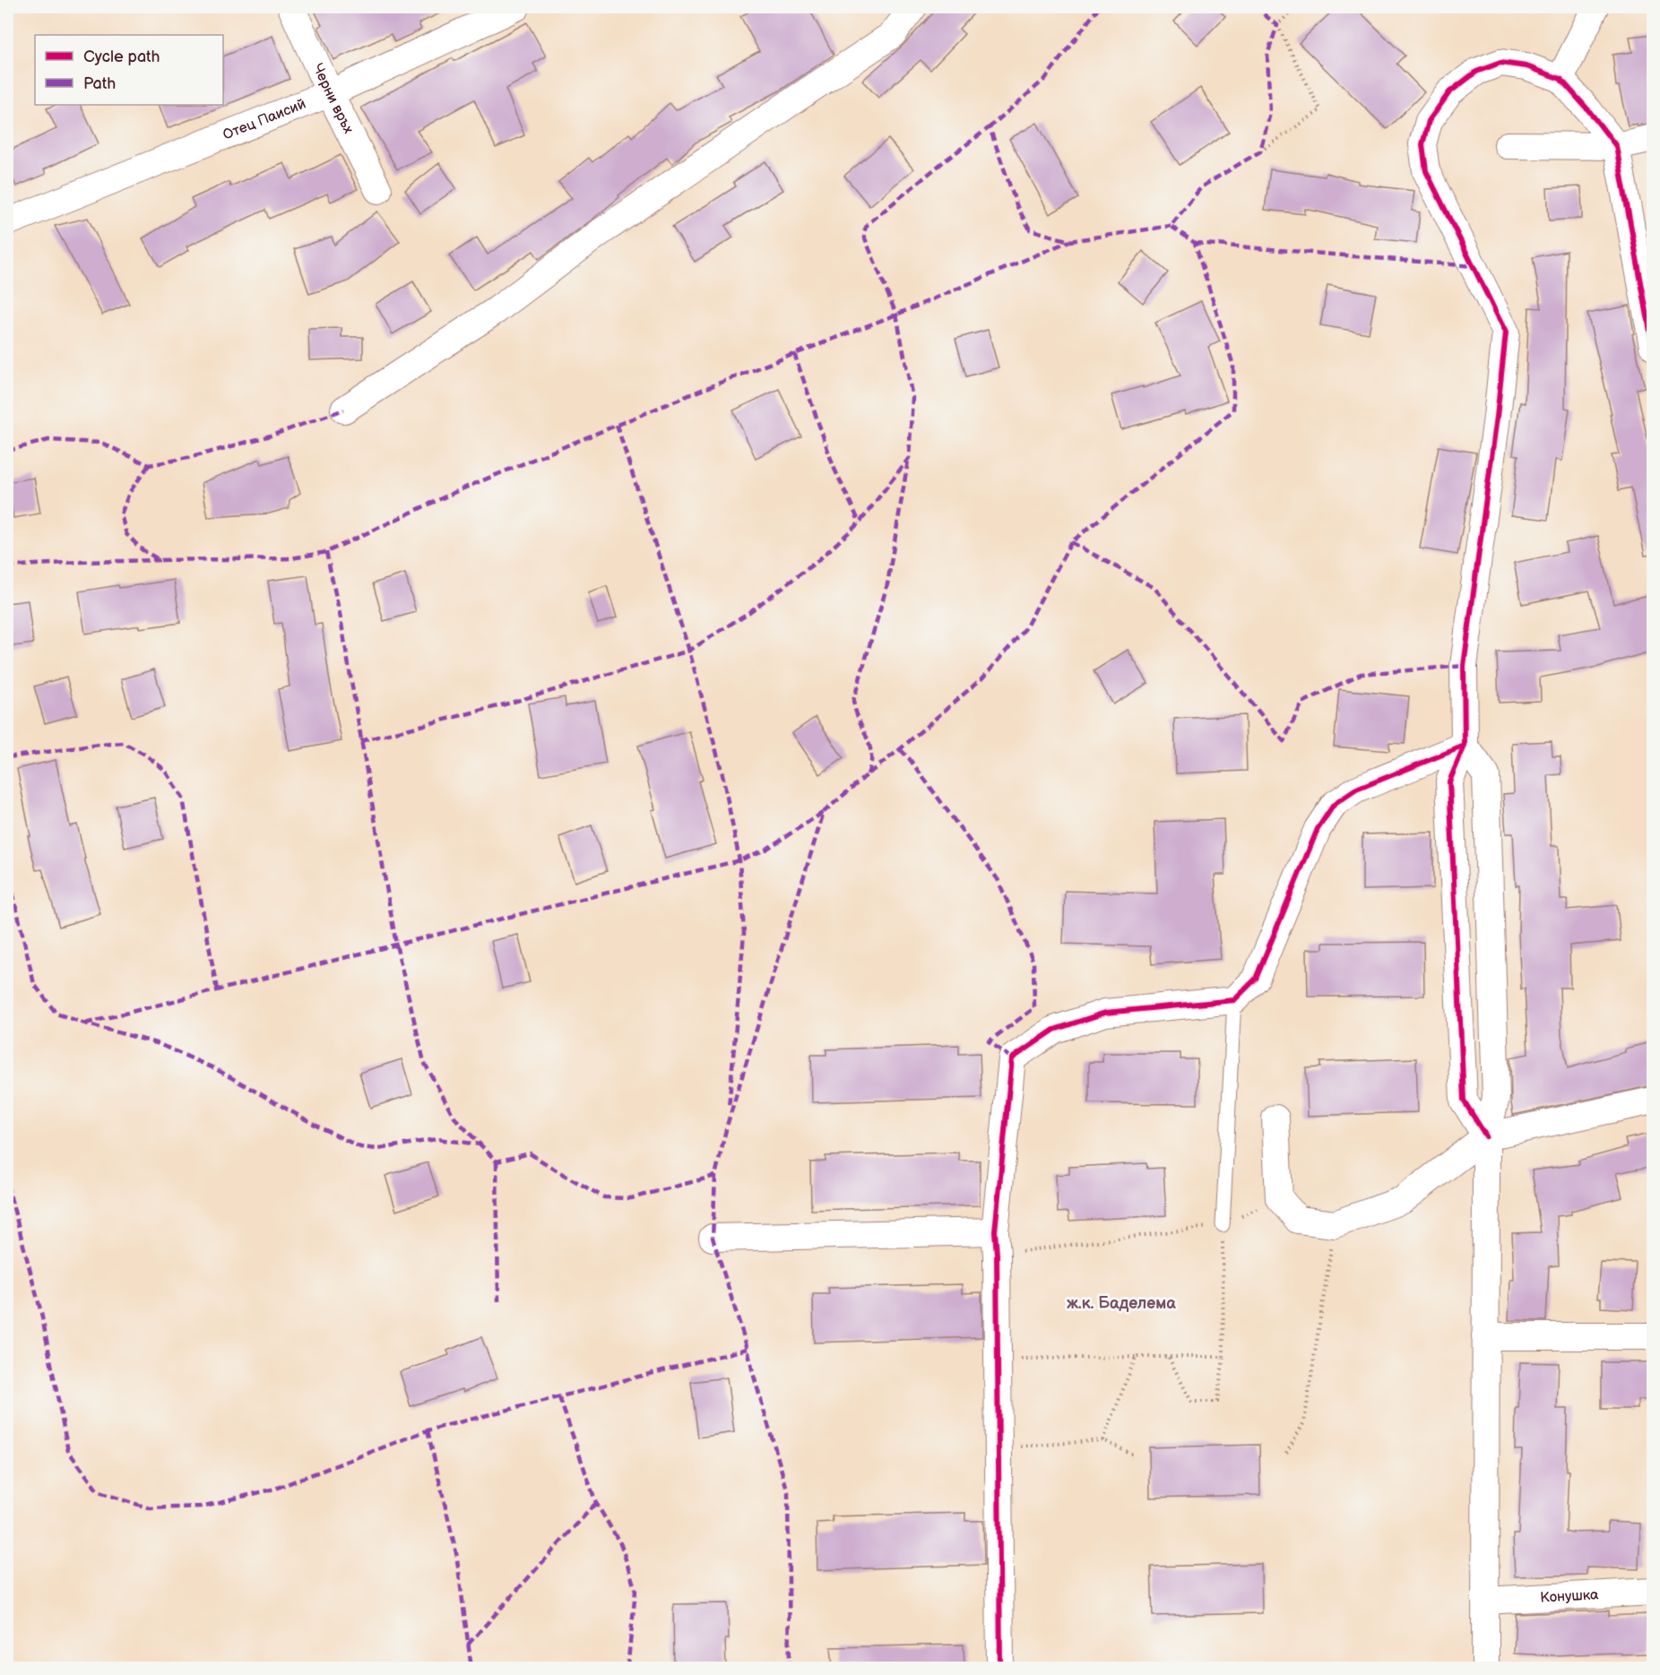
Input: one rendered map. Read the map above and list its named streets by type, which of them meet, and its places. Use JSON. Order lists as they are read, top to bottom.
{
  "streets": {
    "street": ["Черни връх", "Отец Паисий", "Конушка"]
  },
  "crossings": [
    ["Черни връх", "Отец Паисий"]
  ],
  "districts": ["ж.к. Баделема"],
  "legend": ["Cycle path", "Path"]
}
